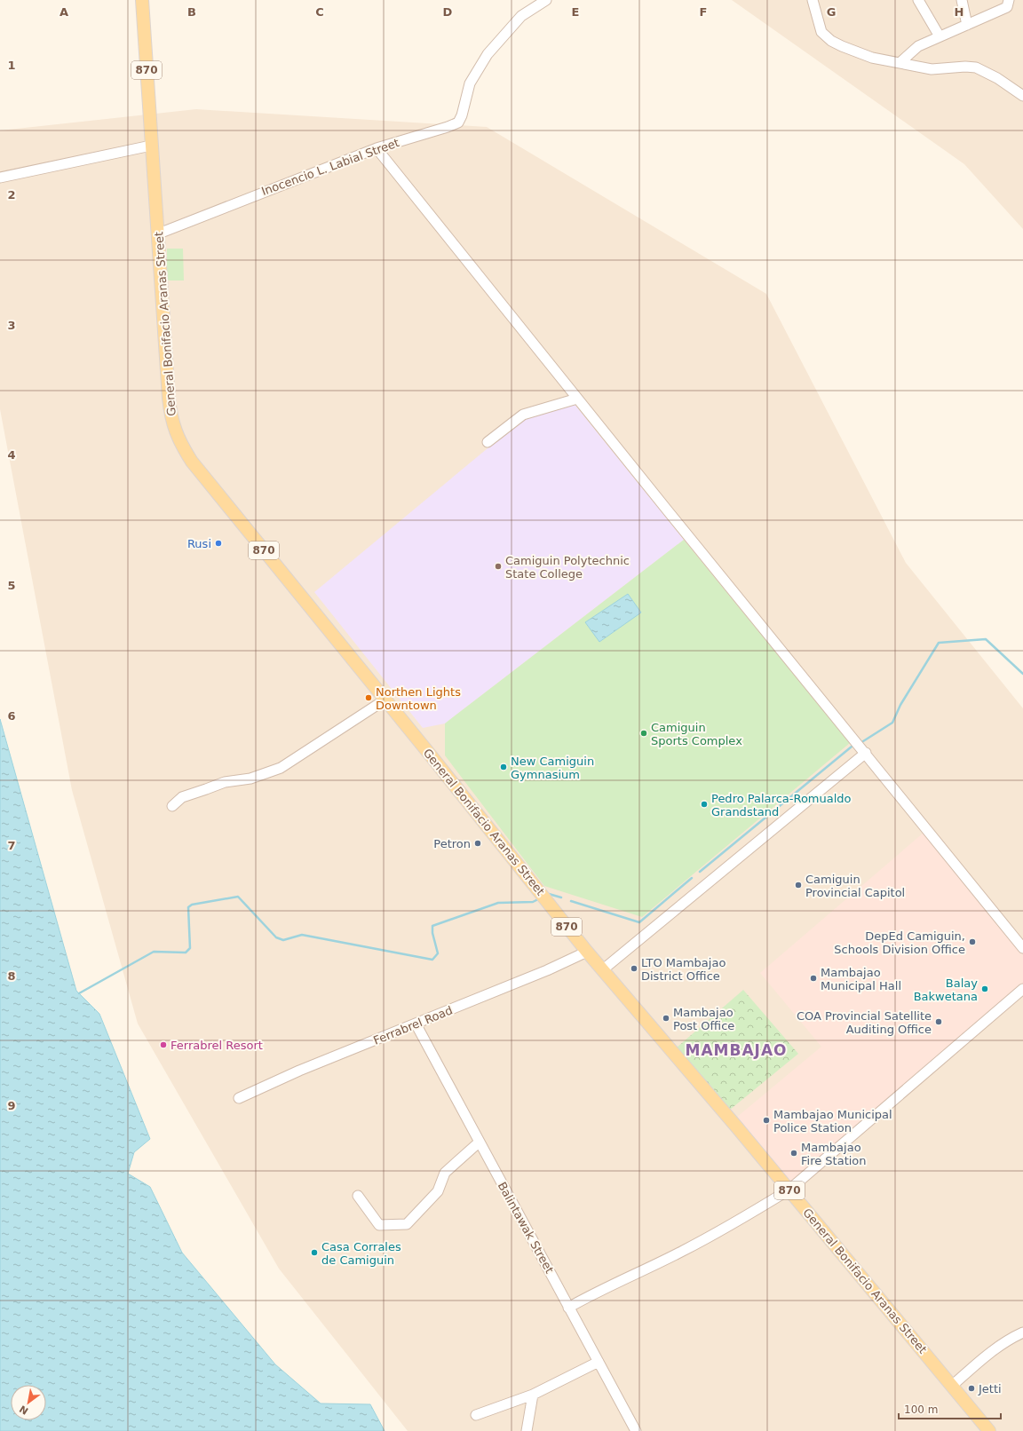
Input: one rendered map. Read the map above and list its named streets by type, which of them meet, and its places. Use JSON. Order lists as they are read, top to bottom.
{
  "streets": {
    "main road": ["870", "General Bonifacio Aranas Street"],
    "street": ["Inocencio L. Labial Street", "Ferrabrel Road", "Balintawak Street"]
  },
  "crossings": [
    ["870", "General Bonifacio Aranas Street"],
    ["Inocencio L. Labial Street", "General Bonifacio Aranas Street"],
    ["General Bonifacio Aranas Street", "Ferrabrel Road"],
    ["Ferrabrel Road", "Balintawak Street"]
  ],
  "districts": ["MAMBAJAO"],
  "places": [
    "Rusi",
    "Camiguin Polytechnic State College",
    "Northen Lights Downtown",
    "Camiguin Sports Complex",
    "New Camiguin Gymnasium",
    "Pedro Palarca-Romualdo Grandstand",
    "Petron",
    "Camiguin Provincial Capitol",
    "DepEd Camiguin, Schools Division Office",
    "LTO Mambajao District Office",
    "Mambajao Municipal Hall",
    "Balay Bakwetana",
    "Mambajao Post Office",
    "COA Provincial Satellite Auditing Office",
    "Ferrabrel Resort",
    "Mambajao Municipal Police Station",
    "Mambajao Fire Station",
    "Casa Corrales de Camiguin",
    "Jetti"
  ],
  "scale_bar": "100 m",
  "north": "bottom left",
  "grid": {
    "columns": [
      "A",
      "B",
      "C",
      "D",
      "E",
      "F",
      "G",
      "H"
    ],
    "rows": [
      "1",
      "2",
      "3",
      "4",
      "5",
      "6",
      "7",
      "8",
      "9"
    ]
  }
}
